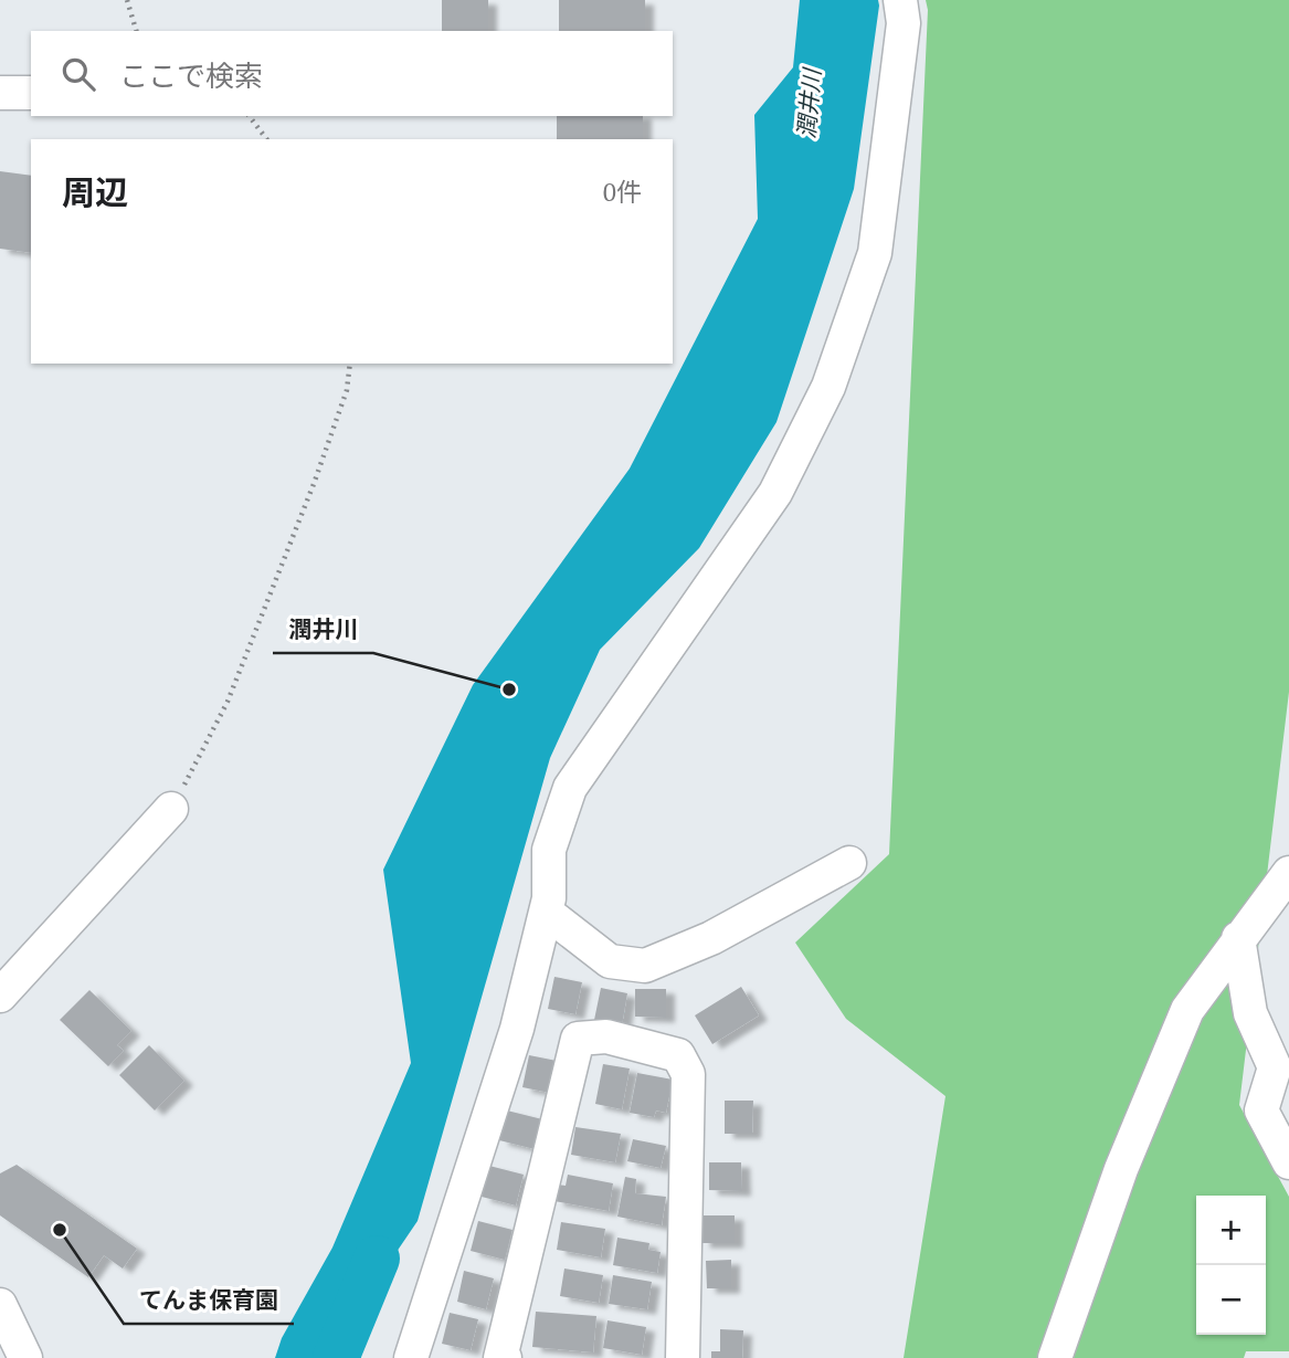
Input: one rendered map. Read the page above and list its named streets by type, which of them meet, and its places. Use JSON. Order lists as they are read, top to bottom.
{
  "water": ["潤井川"],
  "places": ["潤井川", "てんま保育園"],
  "page": {
    "search": "ここで検索",
    "heading": ["周辺", "0件"],
    "map_buttons": ["+", "−"]
  }
}
